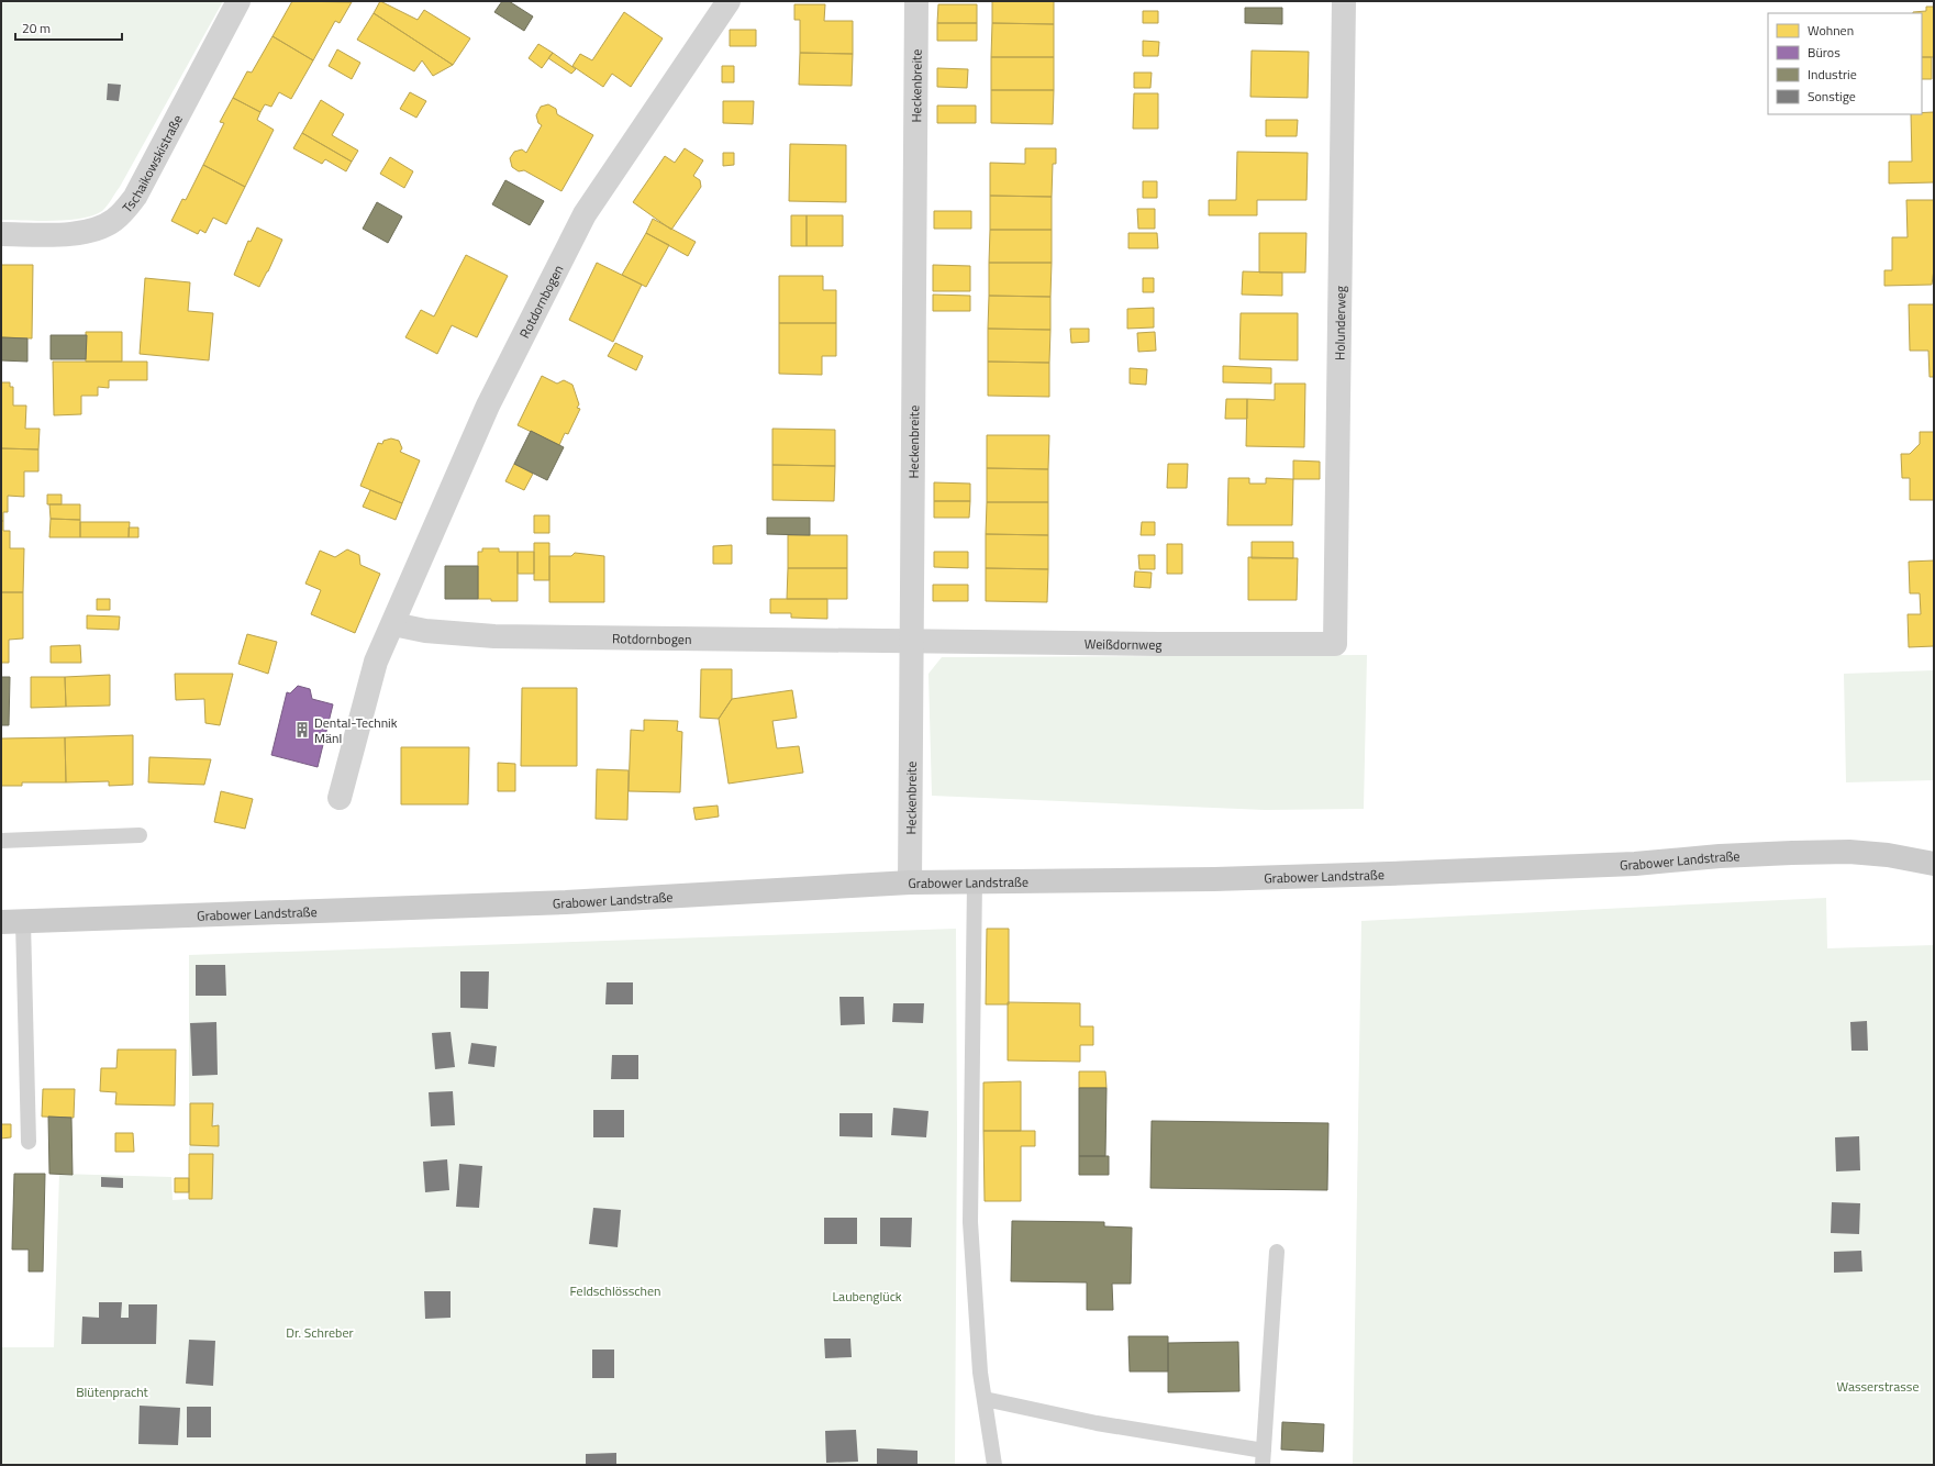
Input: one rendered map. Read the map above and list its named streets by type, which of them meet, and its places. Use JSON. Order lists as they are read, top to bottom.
{
  "streets": {
    "main road": ["Grabower Landstraße"],
    "street": [
      "Heckenbreite",
      "Tschaikowskistraße",
      "Rotdornbogen",
      "Holunderweg",
      "Weißdornweg"
    ]
  },
  "crossings": [
    ["Heckenbreite", "Rotdornbogen"],
    ["Heckenbreite", "Weißdornweg"],
    ["Heckenbreite", "Grabower Landstraße"],
    ["Rotdornbogen", "Weißdornweg"],
    ["Holunderweg", "Weißdornweg"]
  ],
  "parks": [
    "Feldschlösschen",
    "Laubenglück",
    "Dr. Schreber",
    "Wasserstrasse",
    "Blütenpracht"
  ],
  "places": {
    "building": ["Dental-Technik Mänl"]
  },
  "legend": [
    "Wohnen",
    "Büros",
    "Industrie",
    "Sonstige"
  ],
  "scale_bar": "20 m"
}
